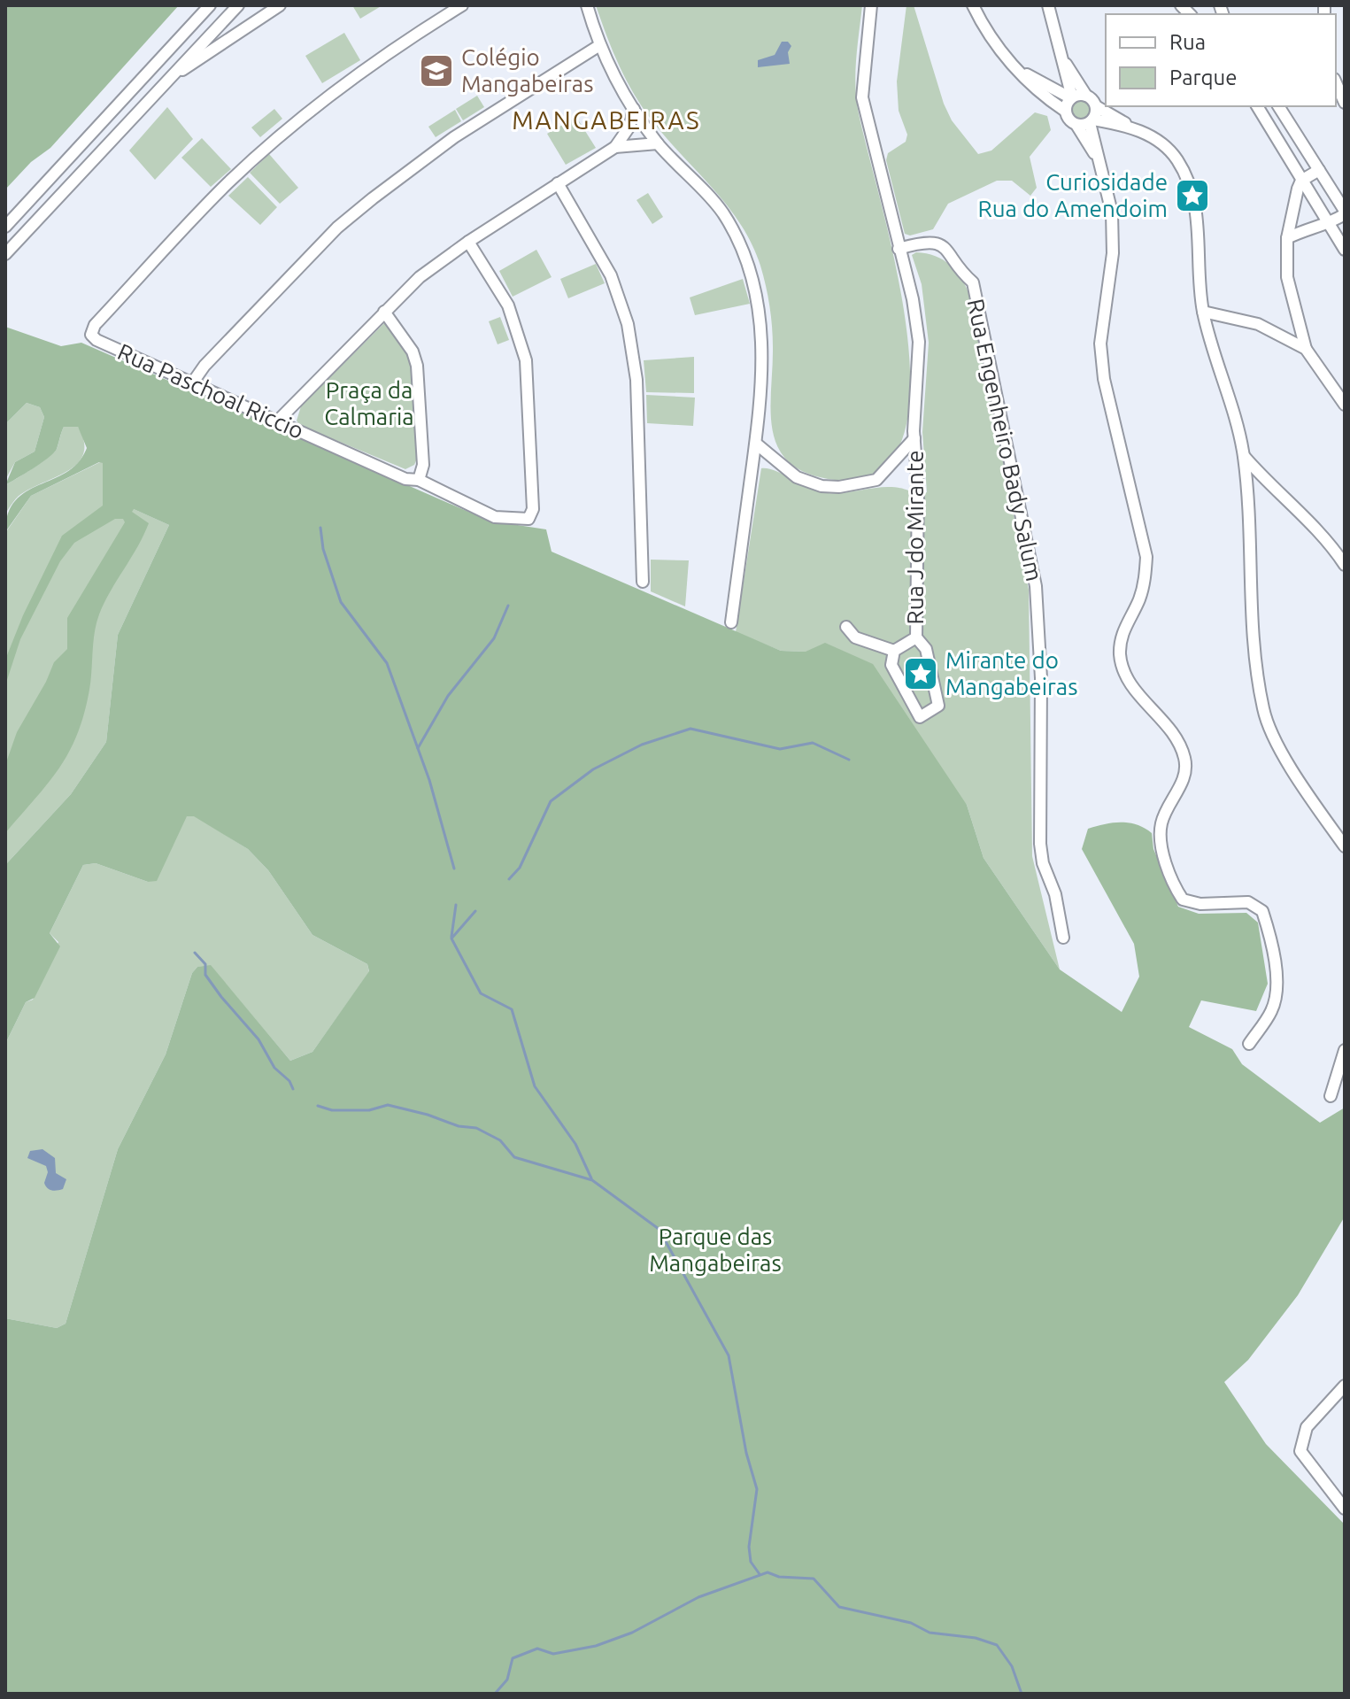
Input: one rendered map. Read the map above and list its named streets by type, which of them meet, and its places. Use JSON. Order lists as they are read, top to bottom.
{
  "streets": {
    "street": ["Rua Paschoal Riccio", "Rua Engenheiro Bady Salum", "Rua J do Mirante"]
  },
  "crossings": [
    ["Rua Engenheiro Bady Salum", "Rua J do Mirante"]
  ],
  "districts": ["MANGABEIRAS"],
  "parks": ["Praça da Calmaria", "Parque das Mangabeiras"],
  "places": {
    "school or university": ["Colégio Mangabeiras"],
    "place": ["Curiosidade Rua do Amendoim", "Mirante do Mangabeiras"]
  },
  "legend": ["Rua", "Parque"]
}
